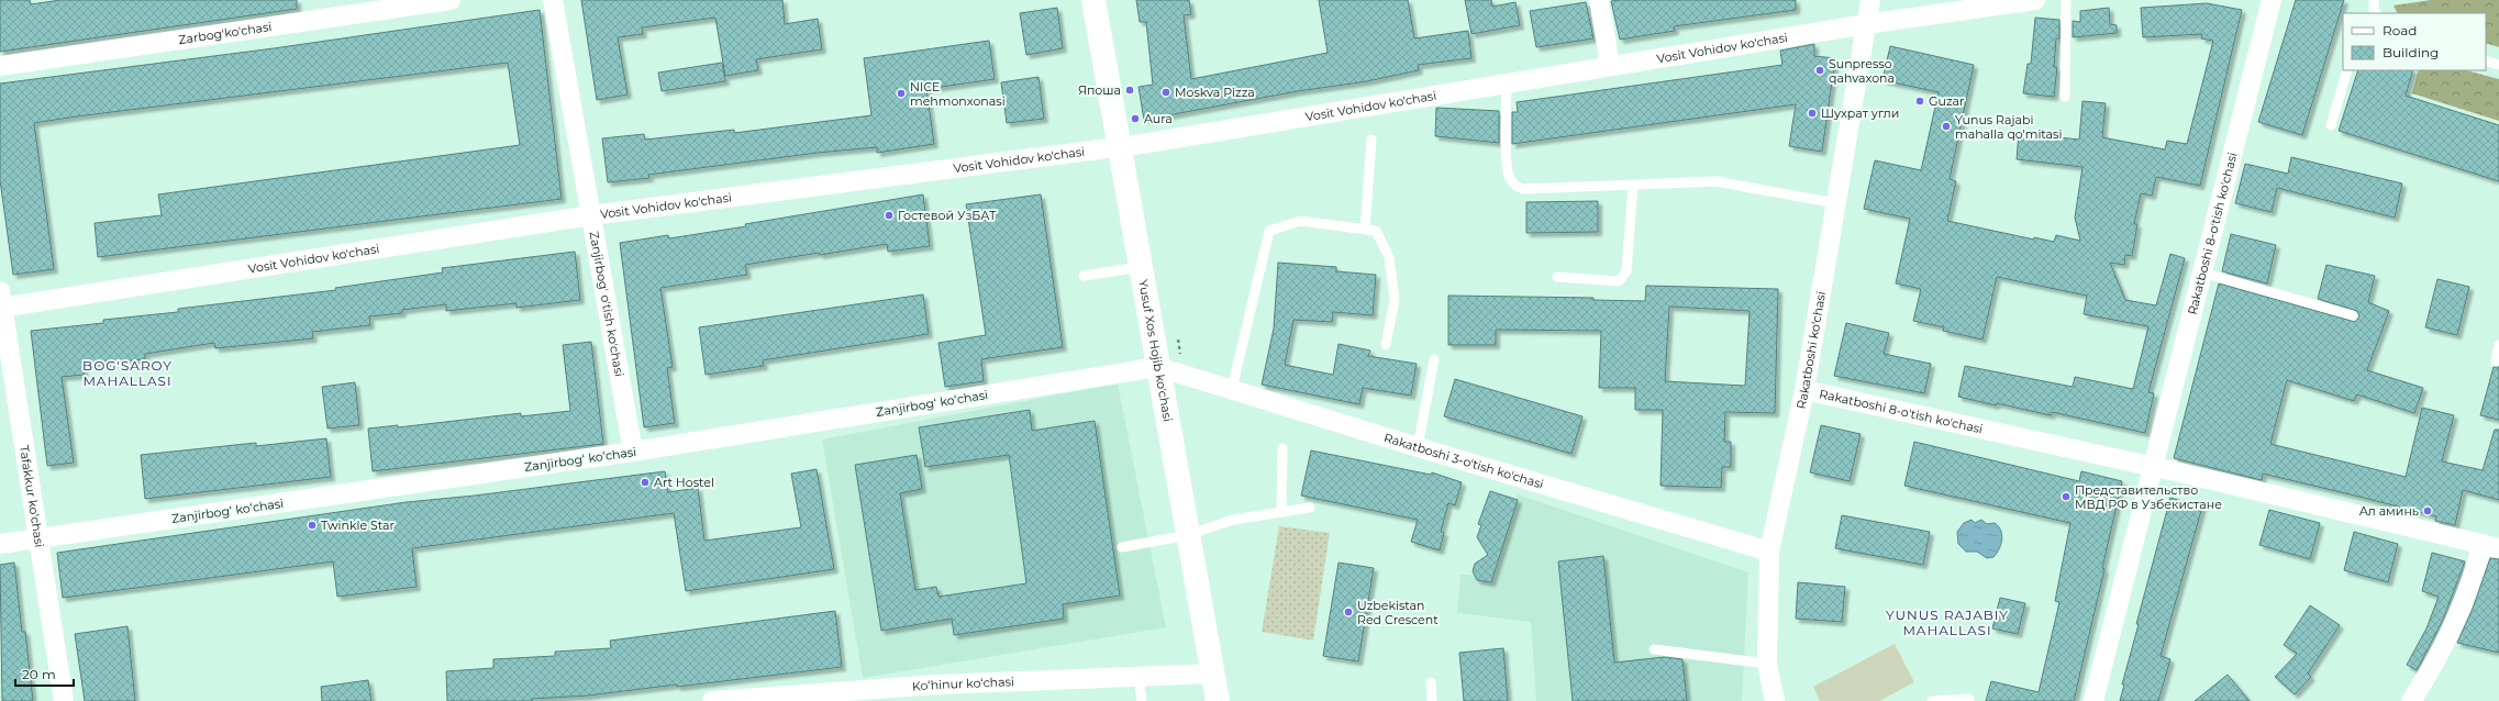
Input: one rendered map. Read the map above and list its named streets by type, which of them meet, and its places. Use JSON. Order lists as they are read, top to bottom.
{
  "streets": {
    "main road": ["Yusuf Xos Hojib ko'chasi"],
    "street": [
      "Zarbog'ko'chasi",
      "Vosit Vohidov ko'chasi",
      "Rakatboshi 8-o'tish ko'chasi",
      "Zanjirbog' o'tish ko'chasi",
      "Rakatboshi ko'chasi",
      "Zanjirbogʻ koʻchasi",
      "Rakatboshi 3-o'tish ko'chasi",
      "Tafakkur ko'chasi",
      "Ko‘hinur ko‘chasi"
    ]
  },
  "crossings": [
    ["Vosit Vohidov ko'chasi", "Zanjirbog' o'tish ko'chasi"],
    ["Vosit Vohidov ko'chasi", "Yusuf Xos Hojib ko'chasi"],
    ["Vosit Vohidov ko'chasi", "Rakatboshi ko'chasi"],
    ["Vosit Vohidov ko'chasi", "Tafakkur ko'chasi"],
    ["Rakatboshi 8-o'tish ko'chasi", "Rakatboshi ko'chasi"],
    ["Zanjirbog' o'tish ko'chasi", "Zanjirbogʻ koʻchasi"],
    ["Yusuf Xos Hojib ko'chasi", "Zanjirbogʻ koʻchasi"],
    ["Yusuf Xos Hojib ko'chasi", "Rakatboshi 3-o'tish ko'chasi"],
    ["Yusuf Xos Hojib ko'chasi", "Ko‘hinur ko‘chasi"],
    ["Rakatboshi ko'chasi", "Rakatboshi 3-o'tish ko'chasi"],
    ["Zanjirbogʻ koʻchasi", "Rakatboshi 3-o'tish ko'chasi"],
    ["Zanjirbogʻ koʻchasi", "Tafakkur ko'chasi"]
  ],
  "districts": ["BOG'SAROY MAHALLASI", "YUNUS RAJABIY MAHALLASI"],
  "places": [
    "Sunpresso qahvaxona",
    "Япоша",
    "Moskva Pizza",
    "NICE mehmonxonasi",
    "Guzar",
    "Шухрат угли",
    "Aura",
    "Yunus Rajabi mahalla qo'mitasi",
    "Гостевой УзБАТ",
    "Art Hostel",
    "Представительство МВД РФ в Узбекистане",
    "Ал аминь",
    "Twinkle Star",
    "Uzbekistan Red Crescent"
  ],
  "legend": ["Road", "Building"],
  "scale_bar": "20 m"
}
